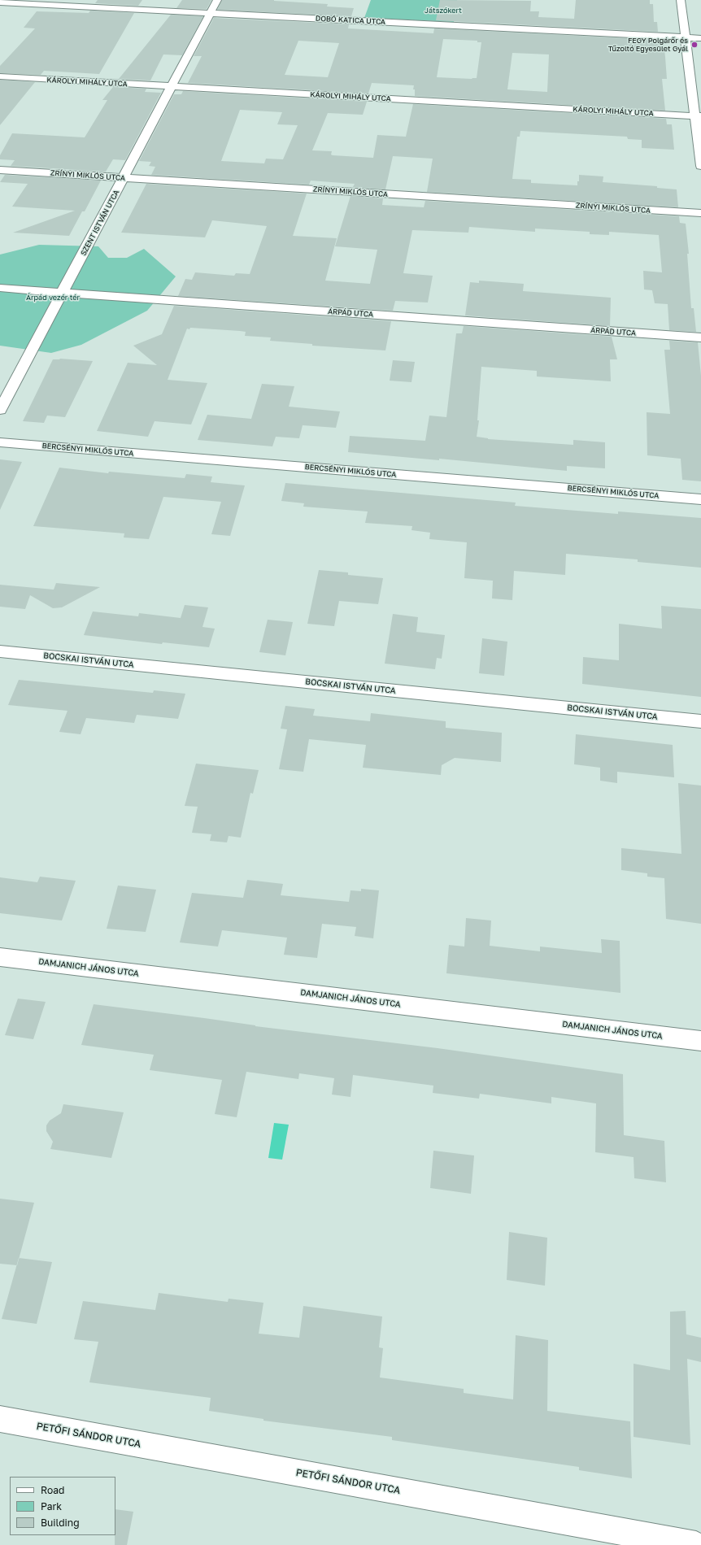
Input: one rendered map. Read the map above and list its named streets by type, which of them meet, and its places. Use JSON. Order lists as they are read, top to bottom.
{
  "streets": {
    "street": [
      "DOBÓ KATICA UTCA",
      "KÁROLYI MIHÁLY UTCA",
      "ZRÍNYI MIKLÓS UTCA",
      "SZENT ISTVÁN UTCA",
      "ÁRPÁD UTCA",
      "BERCSÉNYI MIKLÓS UTCA",
      "BOCSKAI ISTVÁN UTCA",
      "DAMJANICH JÁNOS UTCA",
      "PETŐFI SÁNDOR UTCA"
    ]
  },
  "crossings": [
    ["DOBÓ KATICA UTCA", "SZENT ISTVÁN UTCA"],
    ["KÁROLYI MIHÁLY UTCA", "SZENT ISTVÁN UTCA"],
    ["ZRÍNYI MIKLÓS UTCA", "SZENT ISTVÁN UTCA"],
    ["SZENT ISTVÁN UTCA", "ÁRPÁD UTCA"]
  ],
  "parks": ["Játszókert", "Árpád vezér tér"],
  "places": ["FEGY Polgárőr és Tűzoltó Egyesület Gyál"],
  "legend": ["Road", "Park", "Building"]
}
